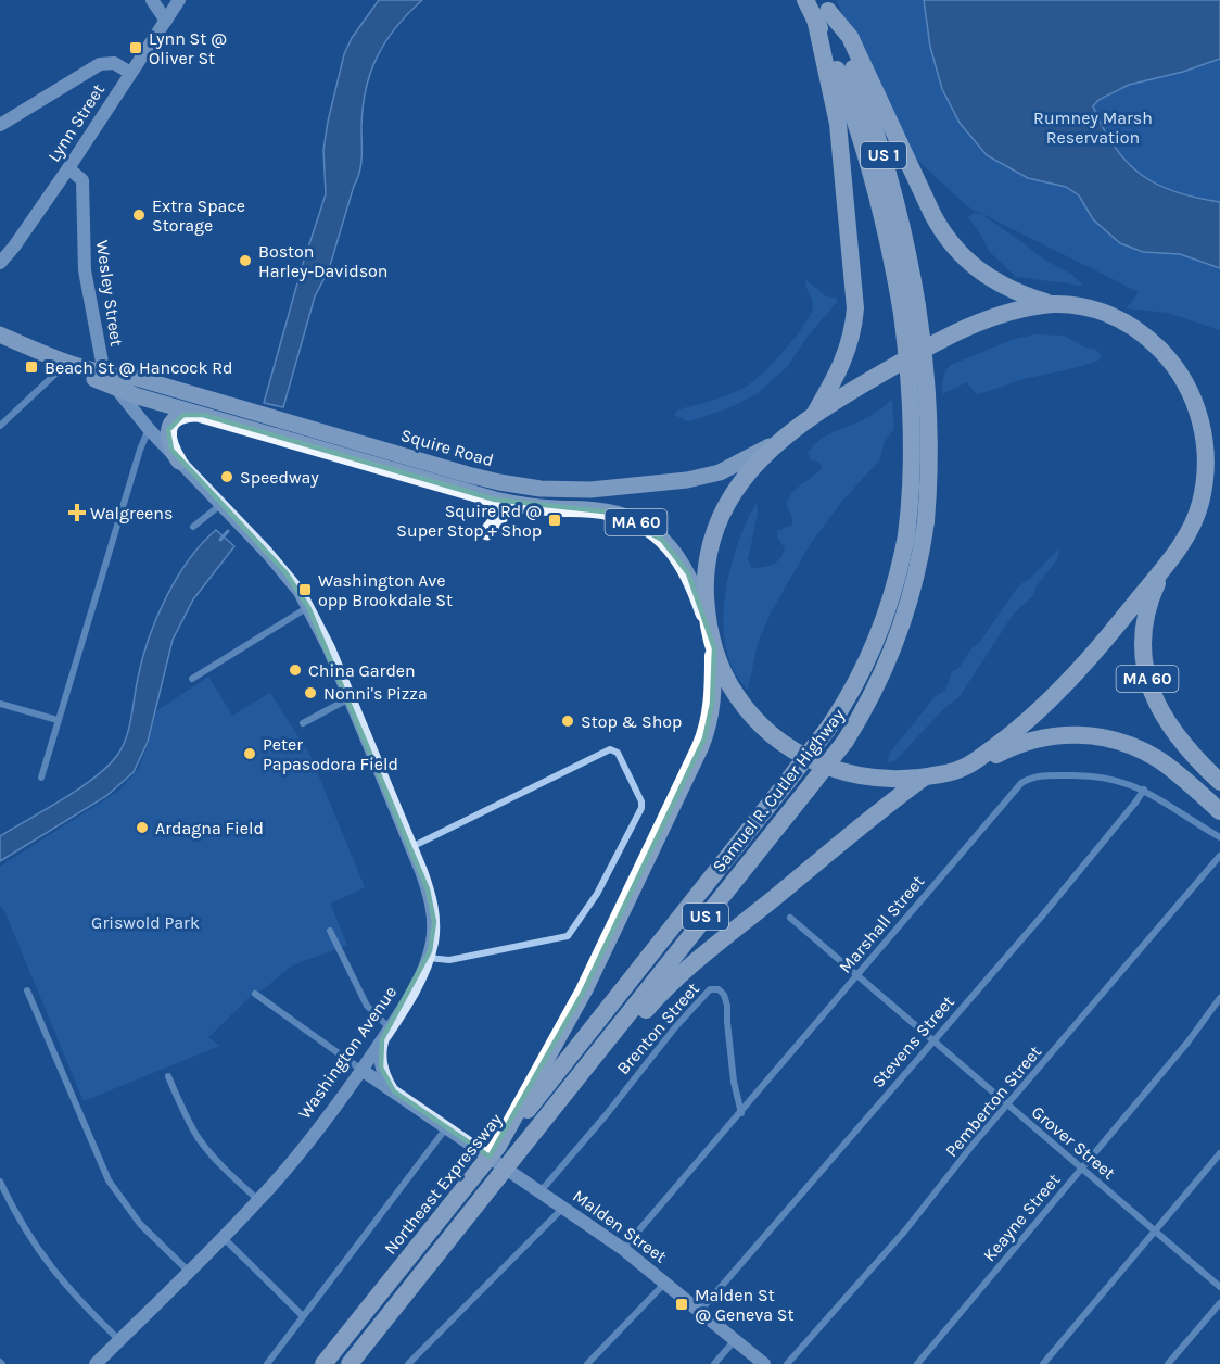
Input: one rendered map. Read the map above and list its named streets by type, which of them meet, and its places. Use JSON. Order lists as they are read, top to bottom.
{
  "streets": {
    "highway": [
      "US 1",
      "MA 60",
      "Samuel R. Cutler Highway",
      "Northeast Expressway"
    ],
    "main road": ["Squire Road"],
    "street": [
      "Lynn Street",
      "Wesley Street",
      "Marshall Street",
      "Brenton Street",
      "Stevens Street",
      "Washington Avenue",
      "Pemberton Street",
      "Grover Street",
      "Keayne Street",
      "Malden Street"
    ]
  },
  "crossings": [
    ["Lynn Street", "Wesley Street"],
    ["US 1", "Samuel R. Cutler Highway"],
    ["Wesley Street", "Squire Road"],
    ["Wesley Street", "MA 60"],
    ["Wesley Street", "Washington Avenue"],
    ["Squire Road", "MA 60"],
    ["Squire Road", "Washington Avenue"],
    ["MA 60", "Washington Avenue"],
    ["Samuel R. Cutler Highway", "Northeast Expressway"],
    ["Marshall Street", "Brenton Street"],
    ["Marshall Street", "Stevens Street"],
    ["Marshall Street", "Grover Street"],
    ["Marshall Street", "Malden Street"],
    ["Brenton Street", "Malden Street"],
    ["Stevens Street", "Grover Street"],
    ["Stevens Street", "Malden Street"],
    ["Washington Avenue", "Malden Street"],
    ["Pemberton Street", "Grover Street"],
    ["Grover Street", "Keayne Street"]
  ],
  "parks": ["Rumney Marsh Reservation", "Griswold Park"],
  "places": {
    "transit": [
      "Lynn St @ Oliver St",
      "Beach St @ Hancock Rd",
      "Squire Rd @ Super Stop + Shop",
      "Washington Ave opp Brookdale St",
      "Malden St @ Geneva St"
    ],
    "other": [
      "Extra Space Storage",
      "Boston Harley-Davidson",
      "Speedway",
      "China Garden",
      "Nonni's Pizza",
      "Stop & Shop",
      "Peter Papasodora Field",
      "Ardagna Field"
    ],
    "health": ["Walgreens"]
  }
}
